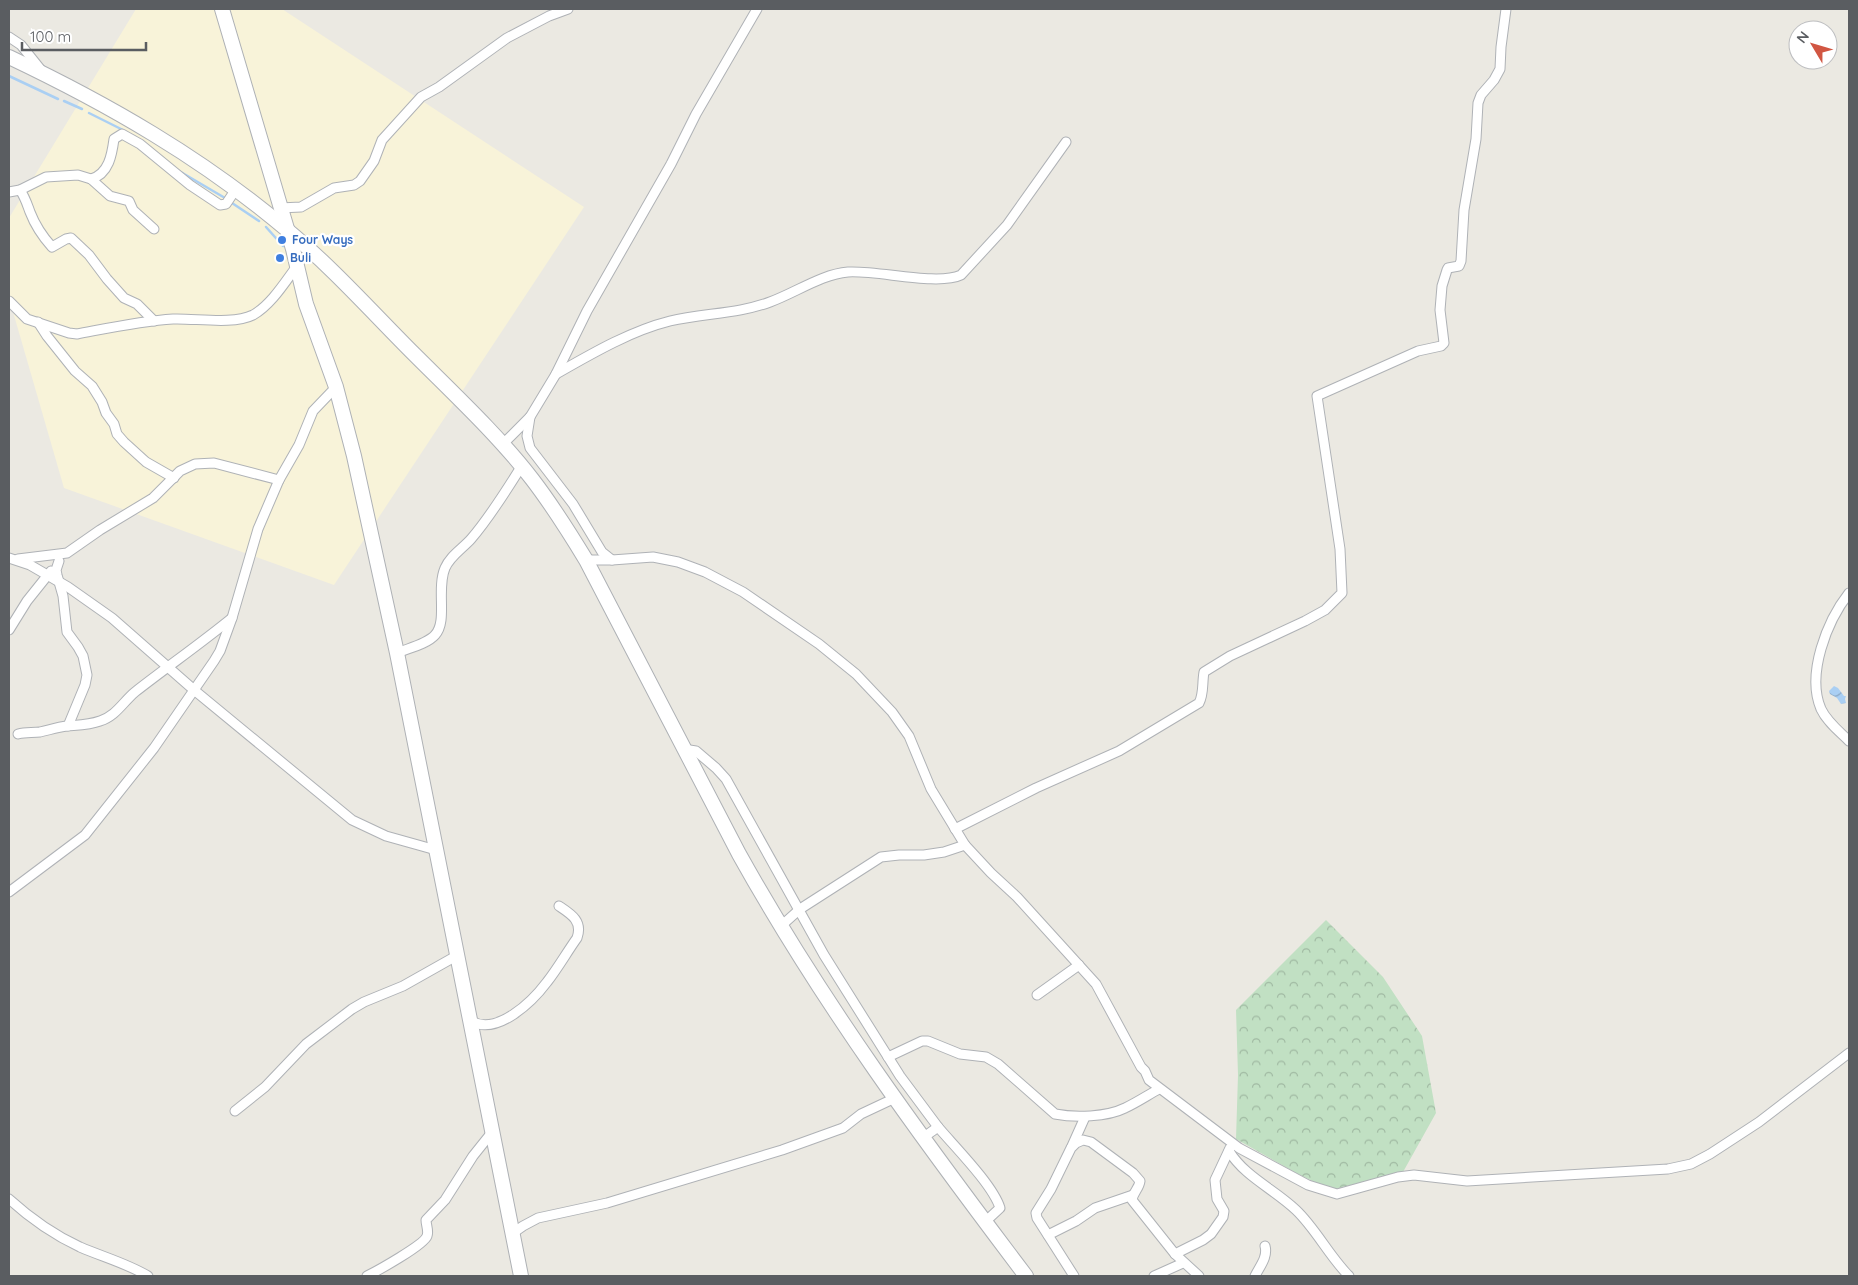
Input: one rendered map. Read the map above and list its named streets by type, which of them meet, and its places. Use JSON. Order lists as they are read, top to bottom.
{
  "places": ["Four Ways", "Buli"],
  "scale_bar": "100 m",
  "north": "top left"
}
